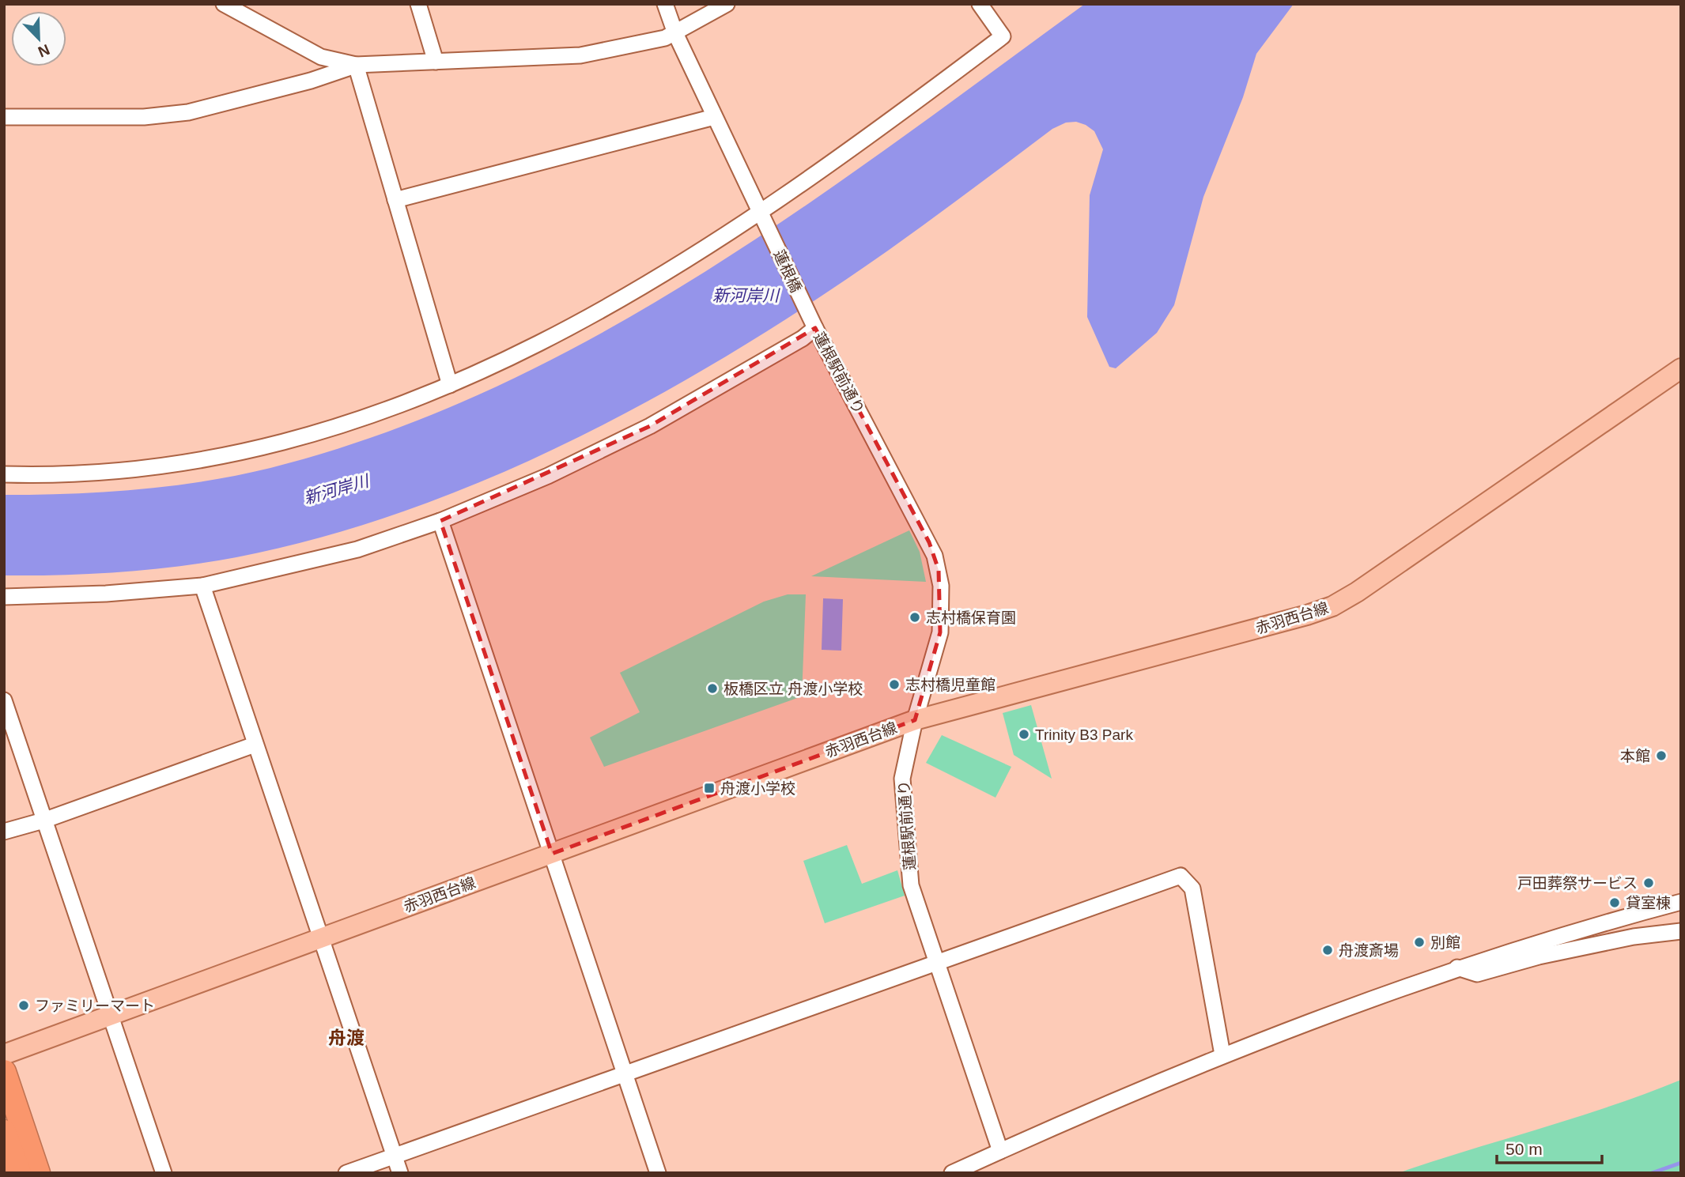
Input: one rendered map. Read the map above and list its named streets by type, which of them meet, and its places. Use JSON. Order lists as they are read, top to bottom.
{
  "streets": {
    "main road": ["赤羽西台線"],
    "street": ["蓮根橋", "蓮根駅前通り"]
  },
  "crossings": [
    ["蓮根橋", "蓮根駅前通り"],
    ["蓮根駅前通り", "赤羽西台線"]
  ],
  "districts": ["舟渡"],
  "water": ["新河岸川"],
  "places": {
    "other": [
      "志村橋保育園",
      "志村橋児童館",
      "板橋区立 舟渡小学校",
      "Trinity B3 Park",
      "本館",
      "戸田葬祭サービス",
      "貸室棟",
      "別館",
      "舟渡斎場",
      "ファミリーマート"
    ],
    "transit": ["舟渡小学校"]
  },
  "scale_bar": "50 m",
  "north": "bottom right"
}
